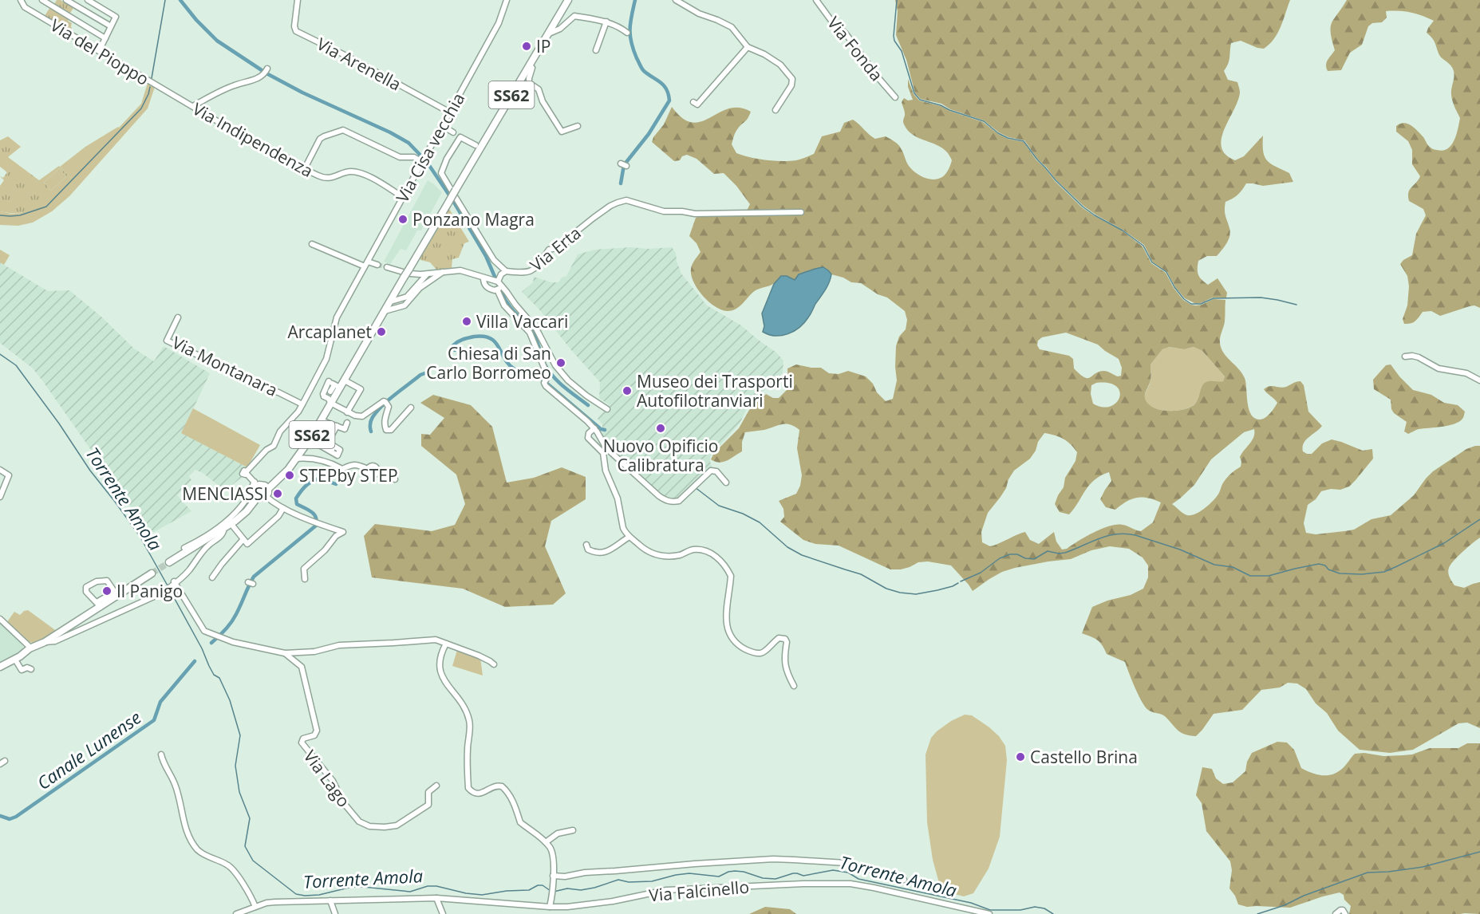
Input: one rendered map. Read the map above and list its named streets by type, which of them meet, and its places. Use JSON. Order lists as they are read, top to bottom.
{
  "streets": {
    "main road": ["SS62"],
    "street": [
      "Via Fonda",
      "Via del Pioppo",
      "Via Arenella",
      "Via Indipendenza",
      "Via Cisa vecchia",
      "Via Erta",
      "Via Montanara",
      "Via Lago",
      "Via Falcinello"
    ]
  },
  "crossings": [
    ["Via del Pioppo", "Via Indipendenza"],
    ["Via Arenella", "Via Cisa vecchia"],
    ["SS62", "Via Cisa vecchia"],
    ["Via Indipendenza", "Via Cisa vecchia"],
    ["Via Cisa vecchia", "Via Montanara"]
  ],
  "water": ["Torrente Amola", "Canale Lunense"],
  "places": [
    "IP",
    "Ponzano Magra",
    "Villa Vaccari",
    "Arcaplanet",
    "Chiesa di San Carlo Borromeo",
    "Museo dei Trasporti Autofilotranviari",
    "Nuovo Opificio Calibratura",
    "STEPby STEP",
    "MENCIASSI",
    "Il Panigo",
    "Castello Brina"
  ]
}
